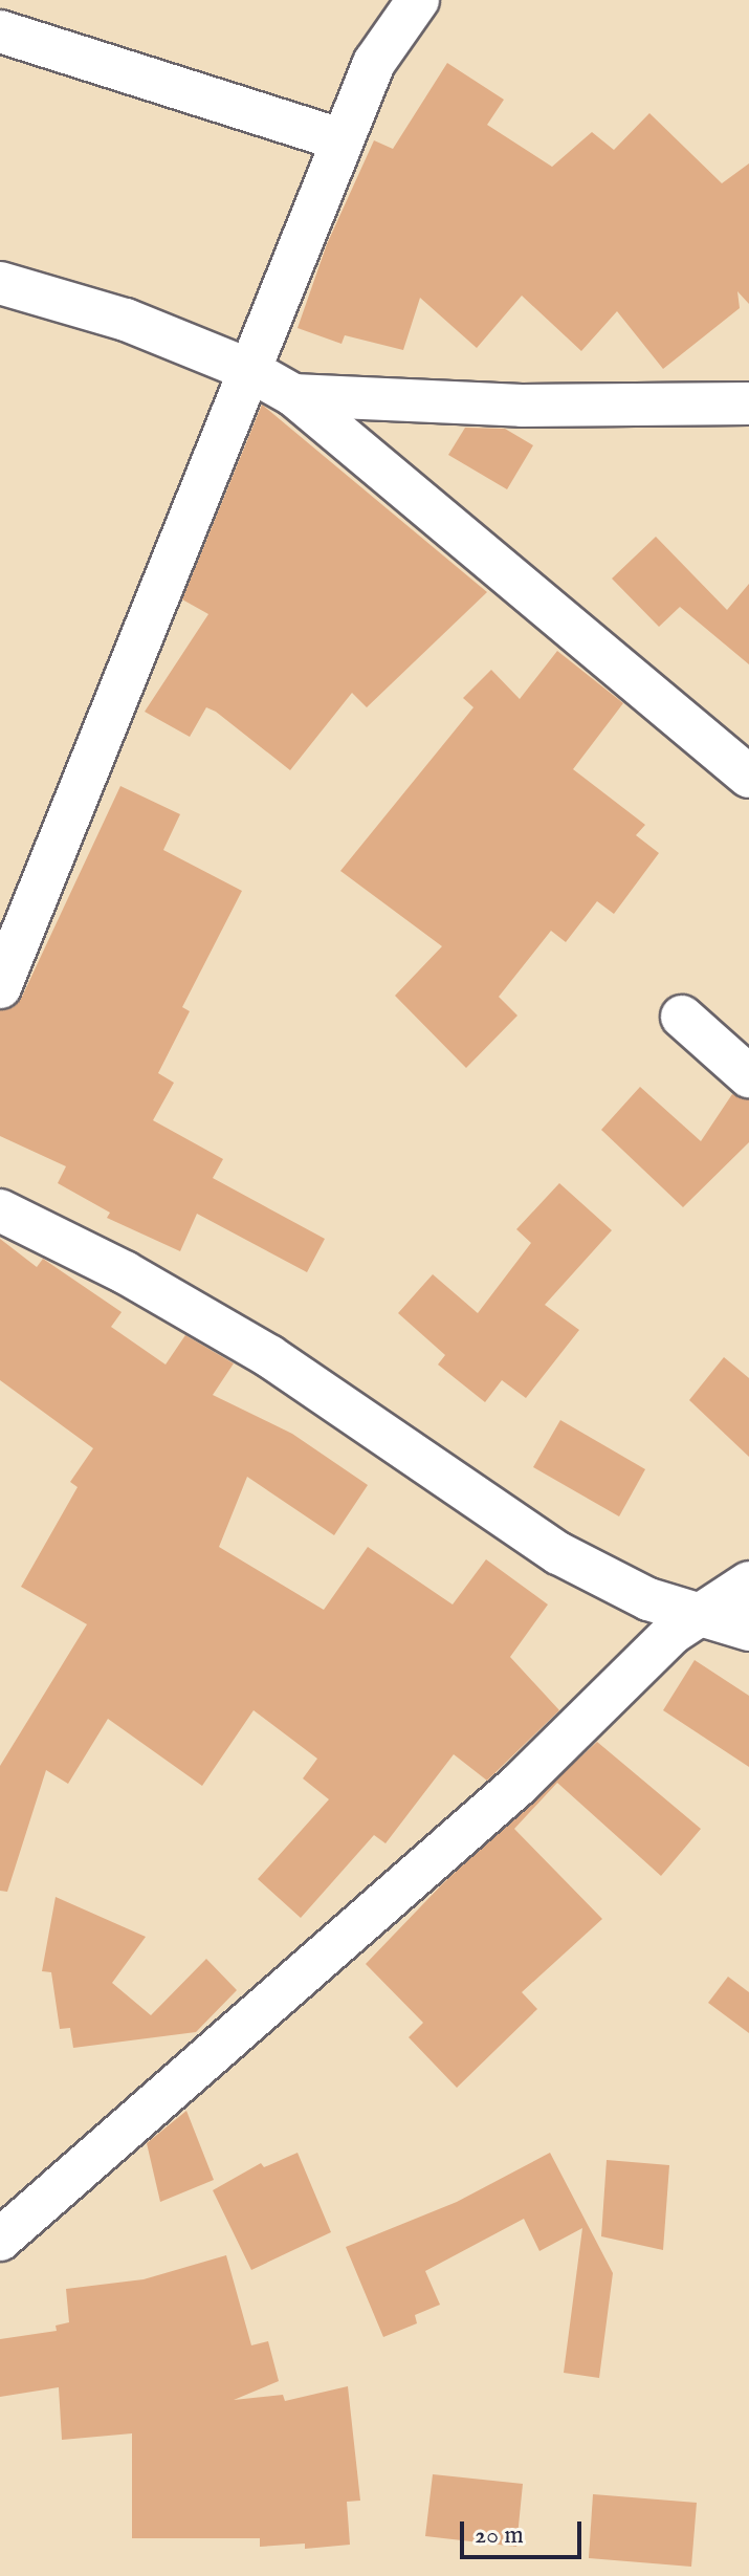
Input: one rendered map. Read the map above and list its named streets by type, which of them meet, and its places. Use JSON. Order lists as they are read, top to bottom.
{
  "scale_bar": "20 m"
}
